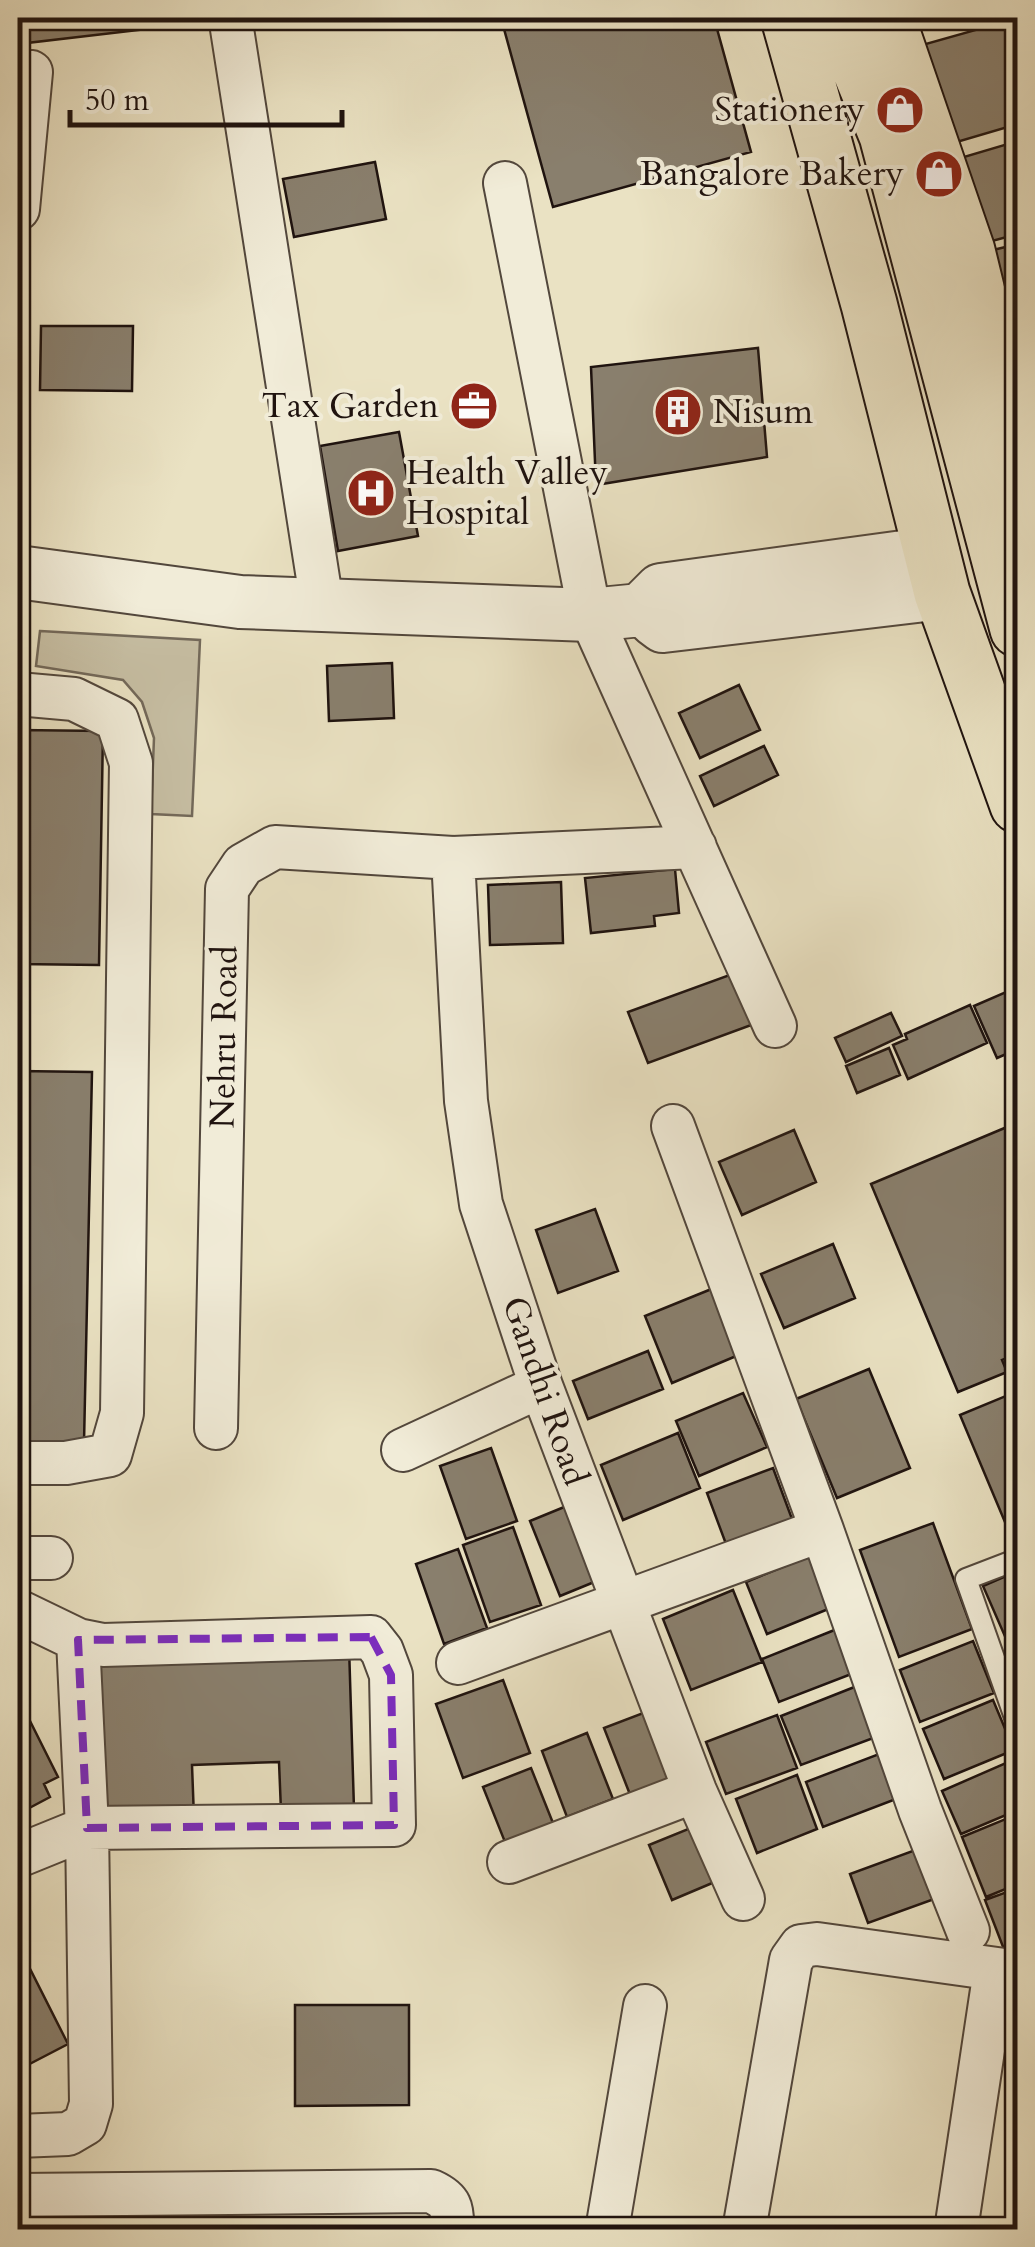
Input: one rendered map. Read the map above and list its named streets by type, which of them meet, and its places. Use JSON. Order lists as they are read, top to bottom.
{
  "streets": {
    "street": ["Nehru Road", "Gandhi Road"]
  },
  "crossings": [
    ["Nehru Road", "Gandhi Road"]
  ],
  "places": {
    "shop": ["Stationery", "Bangalore Bakery"],
    "office": ["Tax Garden"],
    "building": ["Nisum"],
    "hospital": ["Health Valley Hospital"]
  },
  "scale_bar": "50 m"
}
